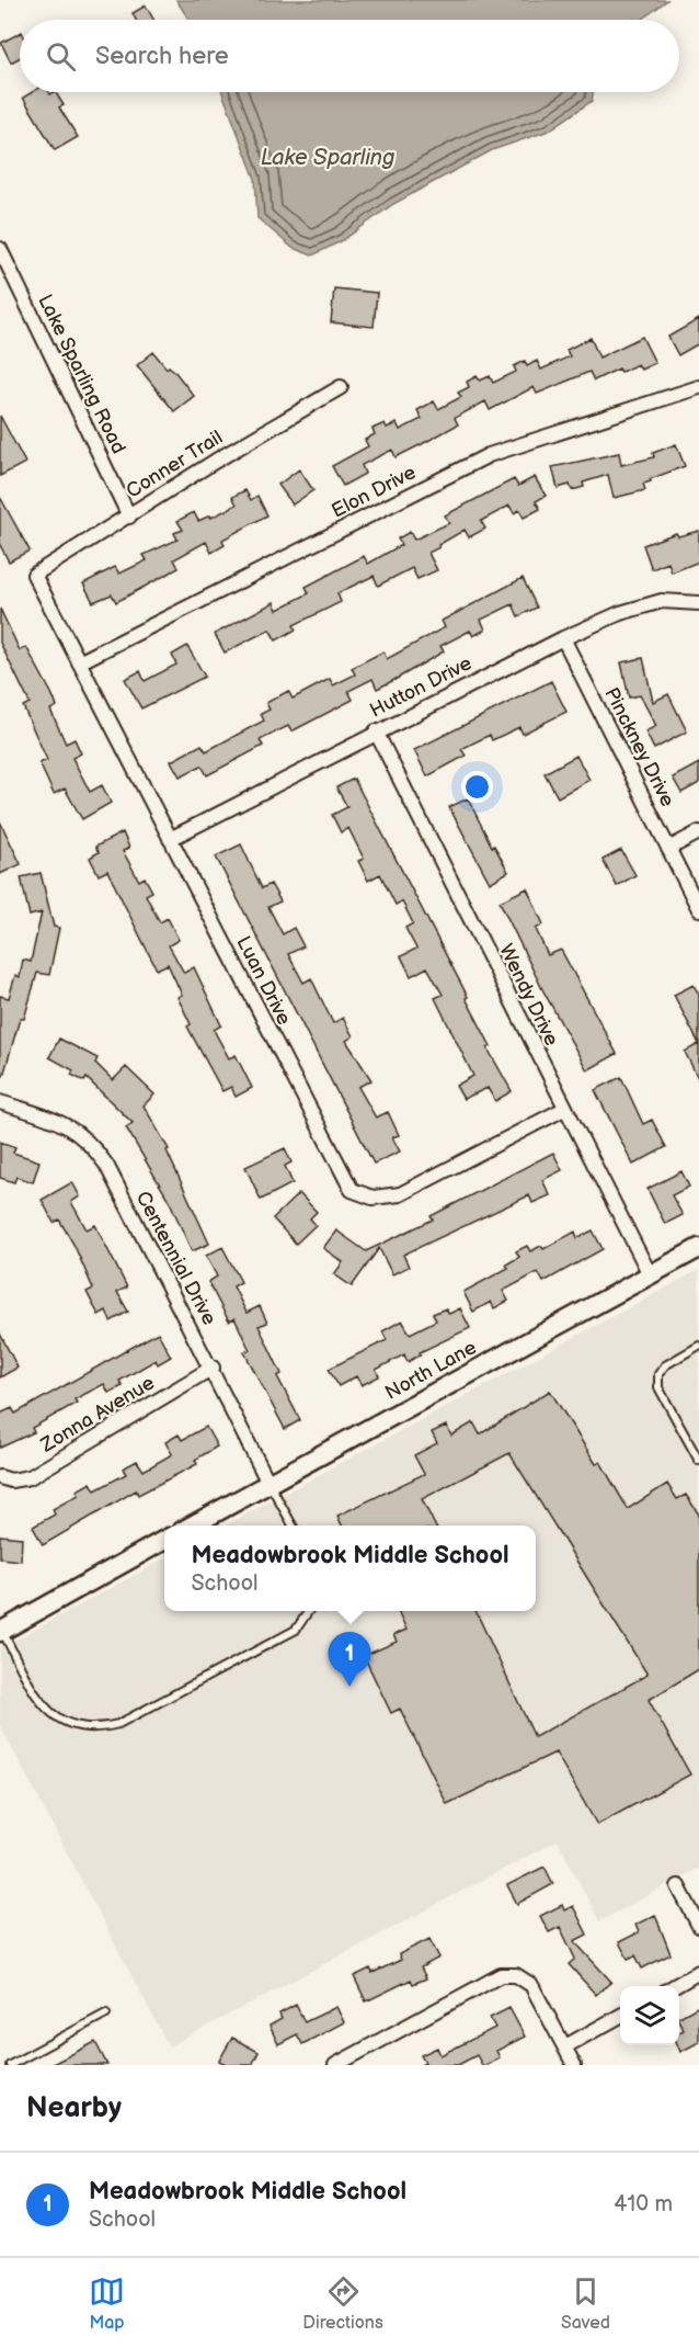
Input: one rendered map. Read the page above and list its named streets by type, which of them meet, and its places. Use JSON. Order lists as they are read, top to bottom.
{
  "streets": {
    "street": [
      "Lake Sparling Road",
      "Conner Trail",
      "Elon Drive",
      "Hutton Drive",
      "Pinckney Drive",
      "Luan Drive",
      "Wendy Drive",
      "Centennial Drive",
      "North Lane",
      "Zonna Avenue"
    ]
  },
  "crossings": [
    ["Lake Sparling Road", "Conner Trail"],
    ["Conner Trail", "Luan Drive"],
    ["Elon Drive", "Luan Drive"],
    ["Hutton Drive", "Pinckney Drive"],
    ["Hutton Drive", "Luan Drive"],
    ["Hutton Drive", "Wendy Drive"],
    ["Luan Drive", "Wendy Drive"],
    ["Wendy Drive", "North Lane"],
    ["Centennial Drive", "North Lane"],
    ["Centennial Drive", "Zonna Avenue"]
  ],
  "water": ["Lake Sparling"],
  "page": {
    "search": "Search here",
    "popup": ["Meadowbrook Middle School", "School"],
    "pins": "1",
    "heading": "Nearby",
    "list": [
      {
        "mark": "1",
        "name": "Meadowbrook Middle School",
        "note": "School",
        "value": "410 m"
      }
    ],
    "nav": ["Map", "Directions", "Saved"]
  }
}
